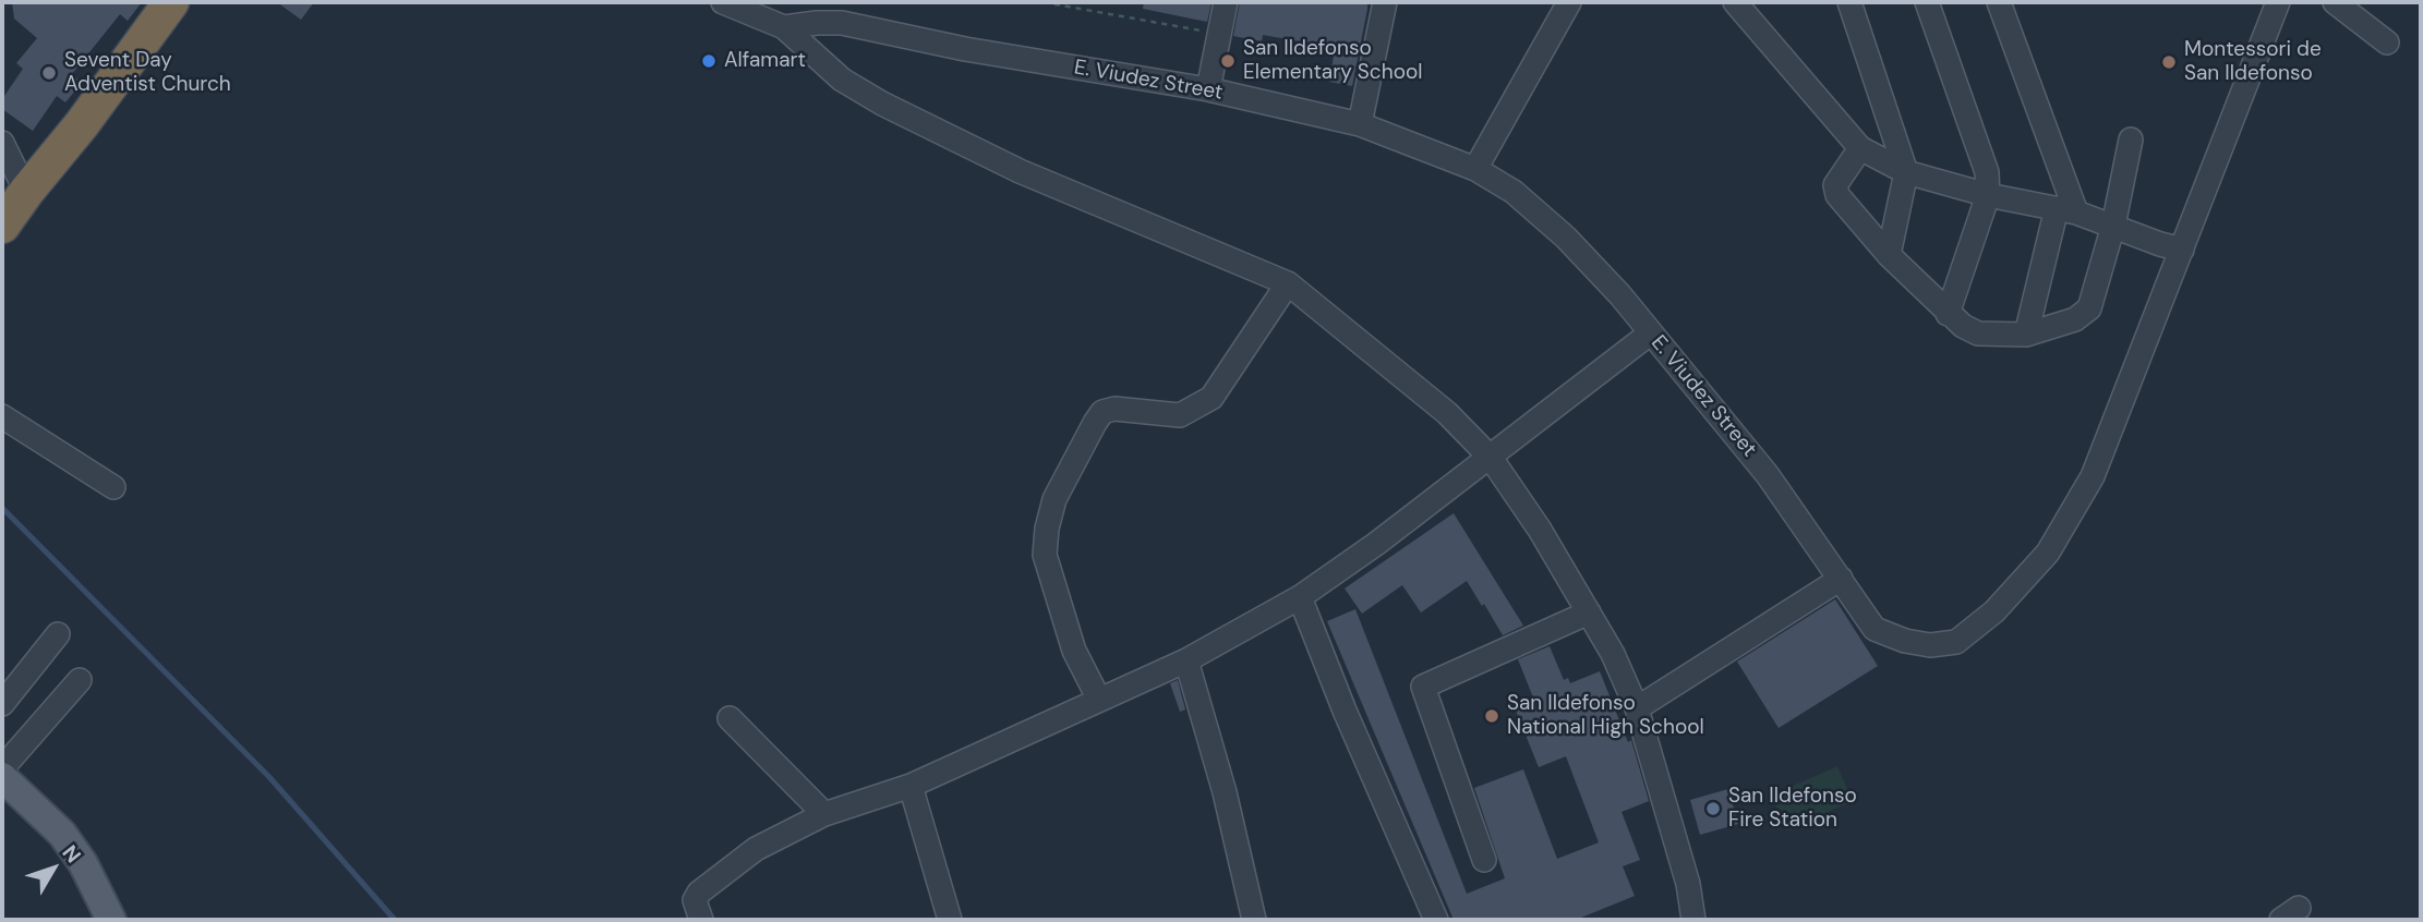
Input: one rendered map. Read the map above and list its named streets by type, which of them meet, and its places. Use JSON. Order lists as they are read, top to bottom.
{
  "streets": {
    "street": ["E. Viudez Street"]
  },
  "places": [
    "Alfamart",
    "San Ildefonso Elementary School",
    "Montessori de San Ildefonso",
    "Sevent Day Adventist Church",
    "San Ildefonso National High School",
    "San Ildefonso Fire Station"
  ],
  "north": "top right"
}
